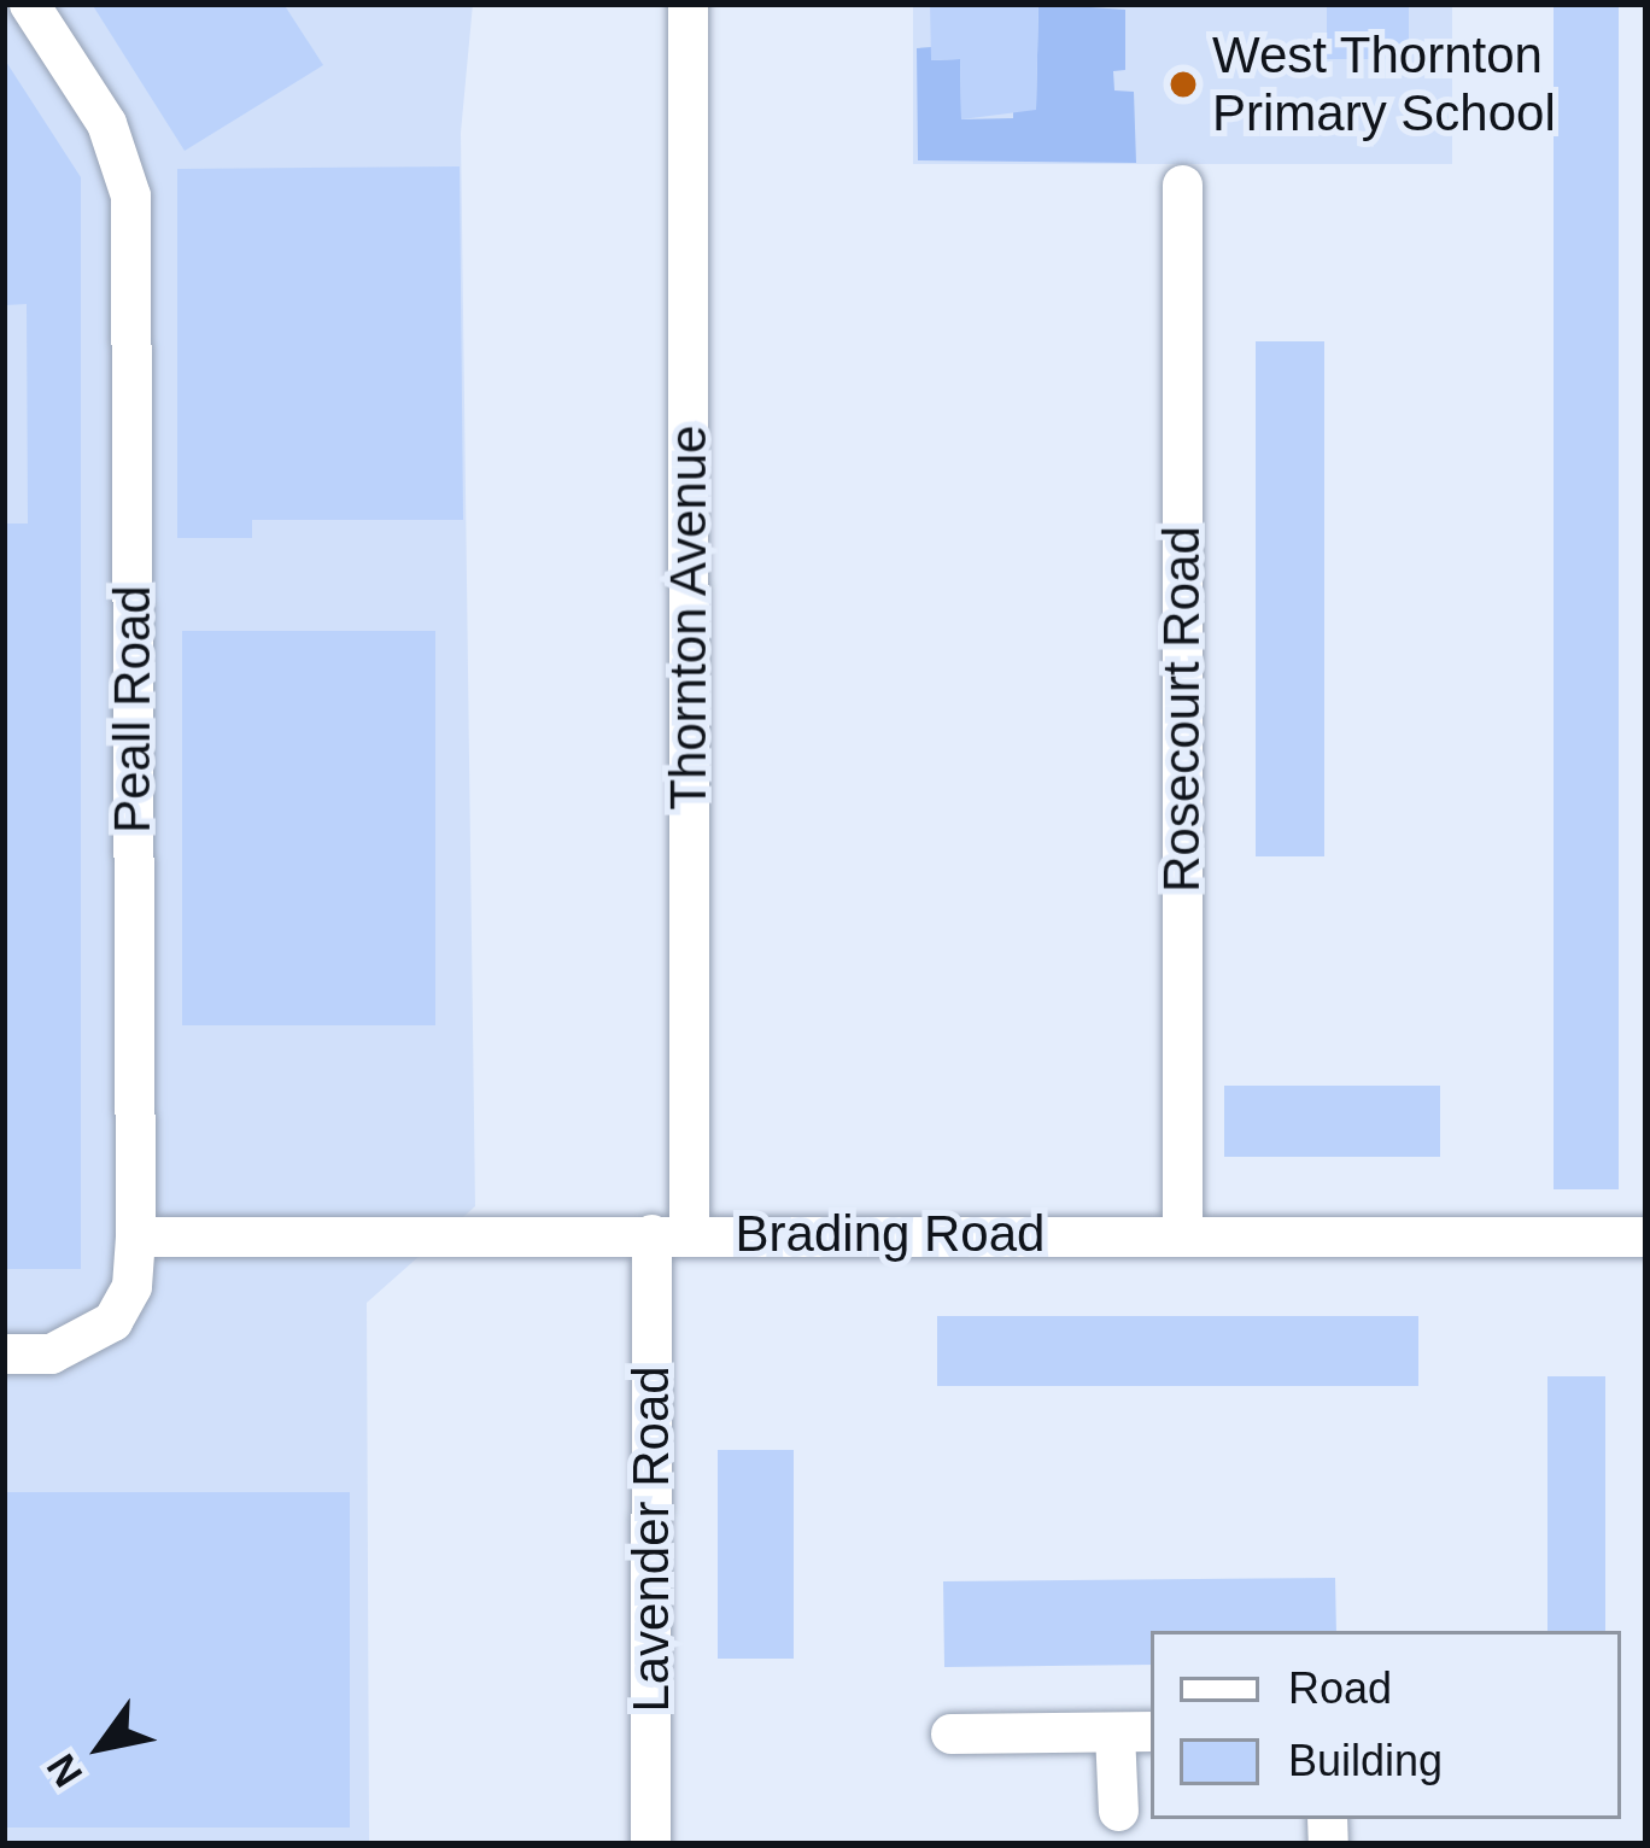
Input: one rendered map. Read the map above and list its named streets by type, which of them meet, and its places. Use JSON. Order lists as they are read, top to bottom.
{
  "streets": {
    "street": [
      "Thornton Avenue",
      "Peall Road",
      "Rosecourt Road",
      "Brading Road",
      "Lavender Road"
    ]
  },
  "crossings": [
    ["Thornton Avenue", "Brading Road"],
    ["Thornton Avenue", "Lavender Road"],
    ["Peall Road", "Brading Road"],
    ["Rosecourt Road", "Brading Road"],
    ["Brading Road", "Lavender Road"]
  ],
  "places": ["West Thornton Primary School"],
  "legend": ["Road", "Building"],
  "north": "bottom left"
}
